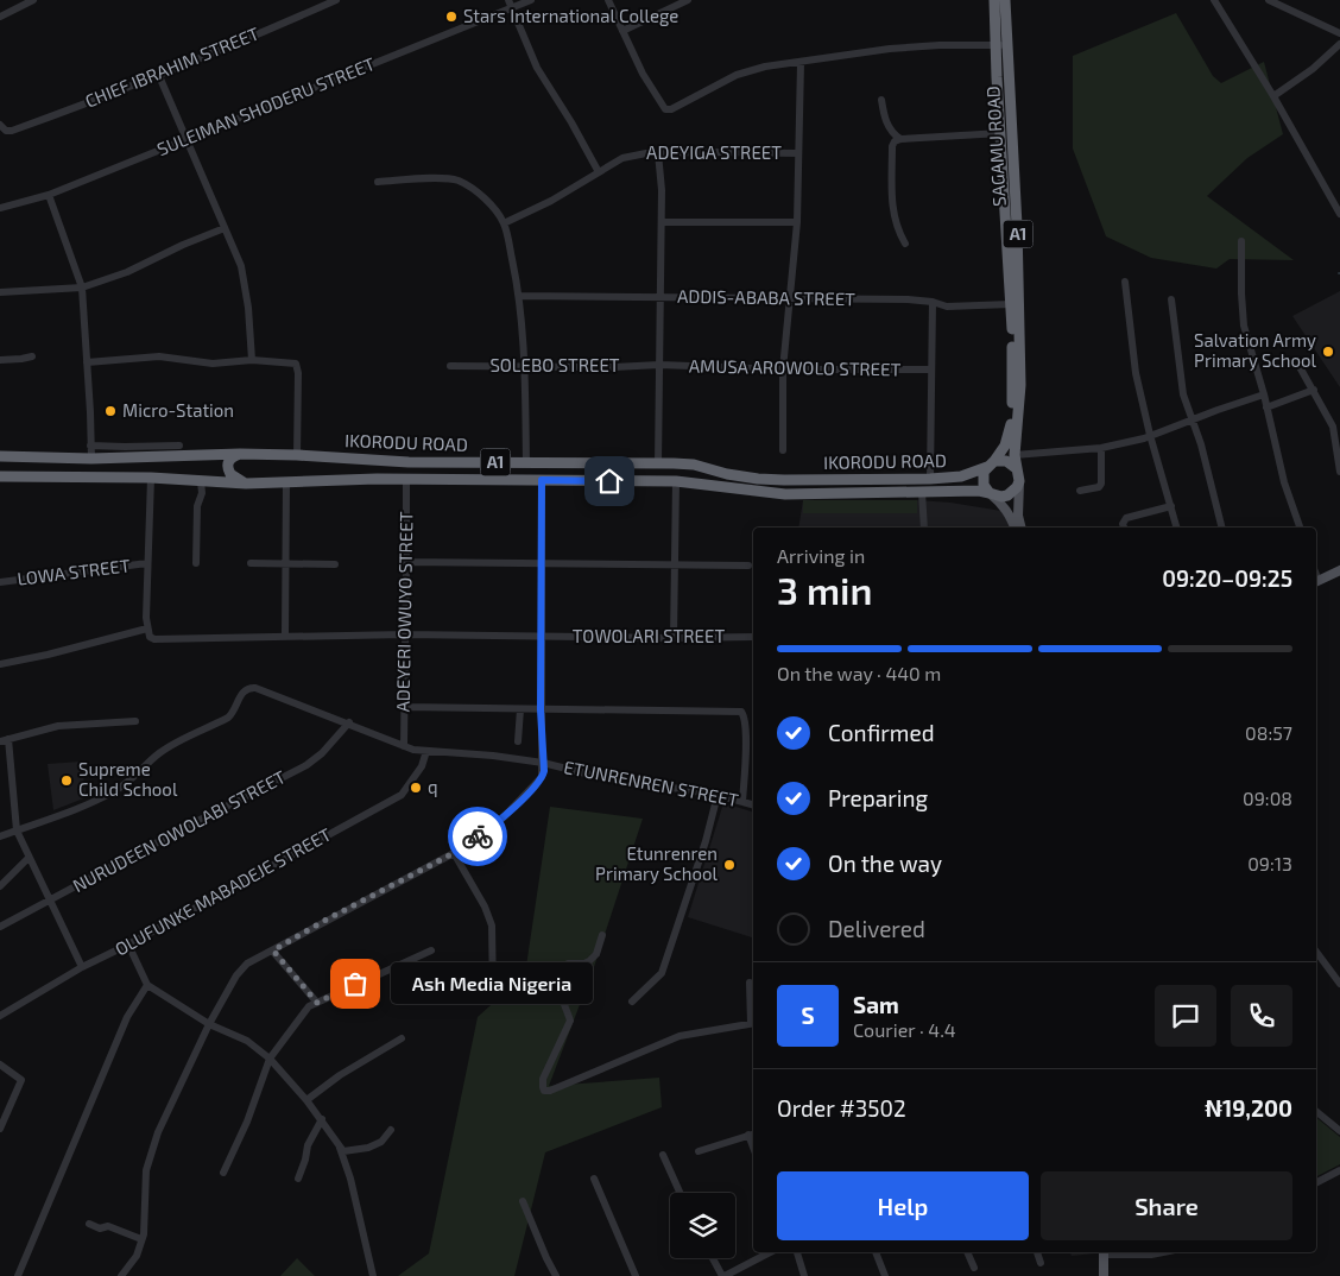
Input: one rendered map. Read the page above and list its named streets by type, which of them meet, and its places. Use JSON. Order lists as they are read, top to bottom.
{
  "streets": {
    "highway": ["SAGAMU ROAD", "A1", "IKORODU ROAD"],
    "street": [
      "CHIEF IBRAHIM STREET",
      "SULEIMAN SHODERU STREET",
      "ADEYIGA STREET",
      "ADDIS-ABABA STREET",
      "SOLEBO STREET",
      "AMUSA AROWOLO STREET",
      "LOWA STREET",
      "ADEYERI OWUYO STREET",
      "TOWOLARI STREET",
      "ETUNRENREN STREET",
      "NURUDEEN OWOLABI STREET",
      "OLUFUNKE MABADEJE STREET"
    ]
  },
  "crossings": [
    ["SAGAMU ROAD", "ADDIS-ABABA STREET"],
    ["SAGAMU ROAD", "IKORODU ROAD"],
    ["SOLEBO STREET", "AMUSA AROWOLO STREET"],
    ["IKORODU ROAD", "ADEYERI OWUYO STREET"],
    ["ADEYERI OWUYO STREET", "TOWOLARI STREET"],
    ["ADEYERI OWUYO STREET", "ETUNRENREN STREET"],
    ["ETUNRENREN STREET", "NURUDEEN OWOLABI STREET"],
    ["ETUNRENREN STREET", "OLUFUNKE MABADEJE STREET"]
  ],
  "places": [
    "Stars International College",
    "Salvation Army Primary School",
    "Micro-Station",
    "Supreme Child School",
    "q",
    "Etunrenren Primary School",
    "Ash Media Nigeria"
  ],
  "page": {
    "heading": ["3 min", "Arriving in", "09:20–09:25"],
    "panel": [
      "Sam",
      "Courier · 4.4",
      "Order #3502",
      "₦19,200"
    ],
    "bar": "On the way · 440 m",
    "list": [
      ["Confirmed", "08:57"],
      ["Preparing", "09:08"],
      ["On the way", "09:13"],
      "Delivered"
    ],
    "bubble": "Ash Media Nigeria",
    "round": "S",
    "buttons": ["Help", "Share"]
  }
}
